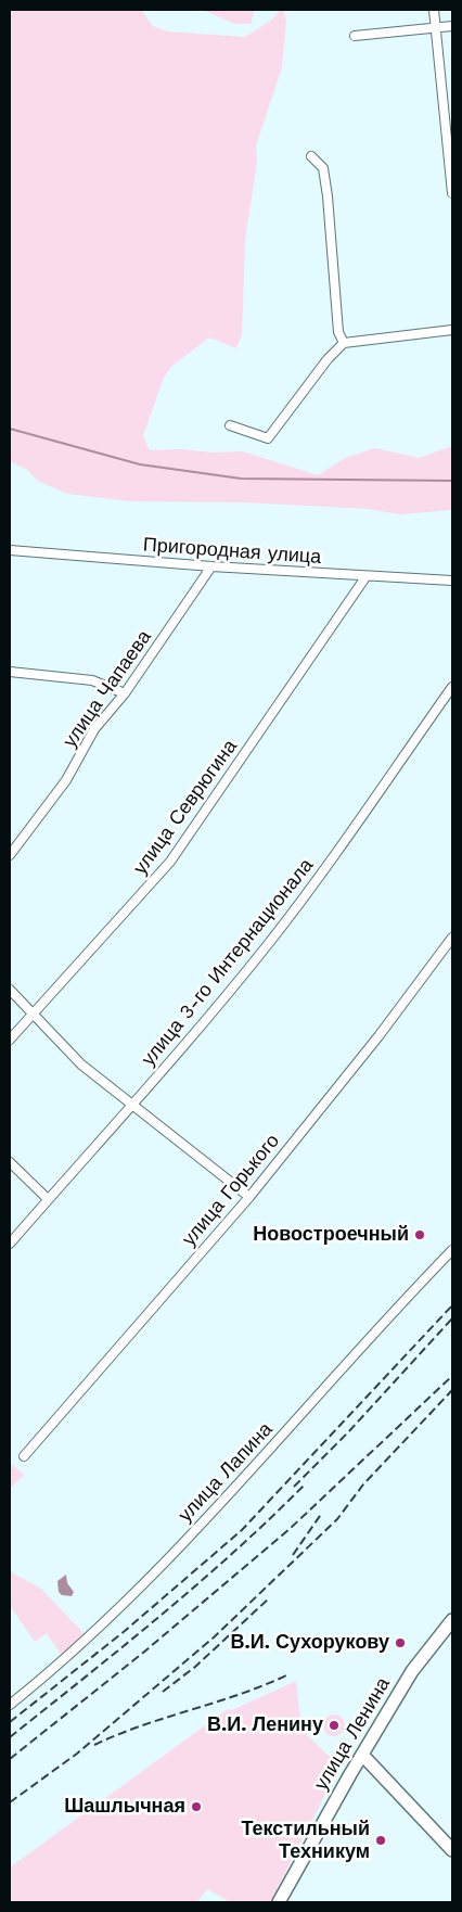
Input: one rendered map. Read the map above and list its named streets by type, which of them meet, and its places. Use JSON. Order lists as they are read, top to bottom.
{
  "streets": {
    "main road": ["улица Ленина"],
    "street": [
      "Пригородная улица",
      "улица Чапаева",
      "улица Севрюгина",
      "улица 3-го Интернационала",
      "улица Горького",
      "улица Лапина"
    ]
  },
  "crossings": [
    ["Пригородная улица", "улица Чапаева"],
    ["Пригородная улица", "улица Севрюгина"]
  ],
  "places": [
    "Новостроечный",
    "В.И. Сухорукову",
    "В.И. Ленину",
    "Шашлычная",
    "Текстильный Техникум"
  ]
}
